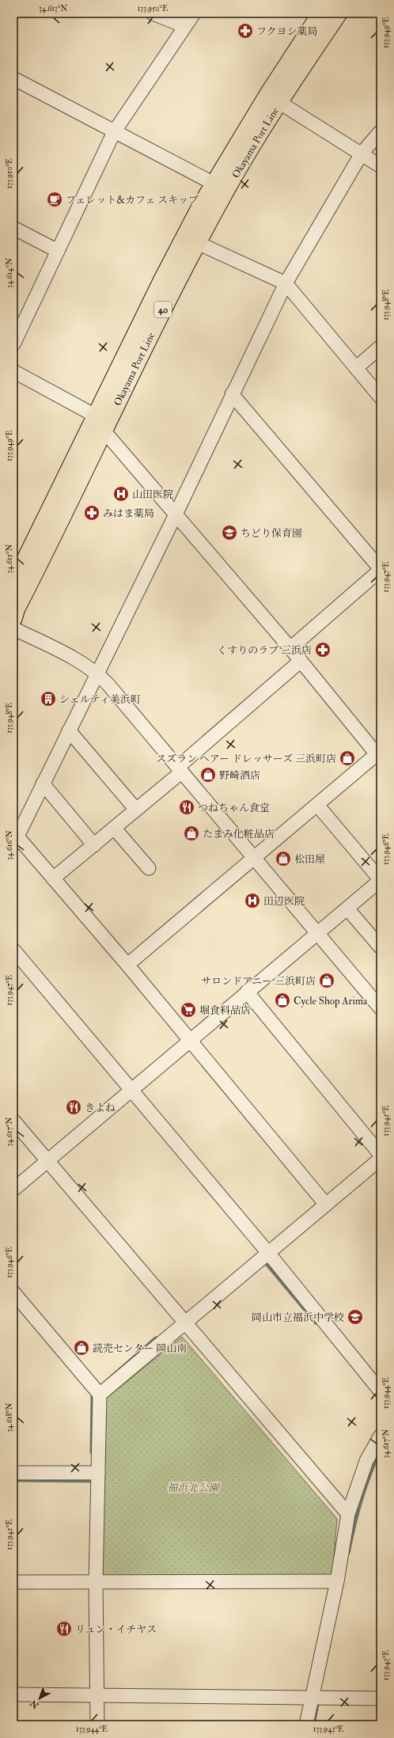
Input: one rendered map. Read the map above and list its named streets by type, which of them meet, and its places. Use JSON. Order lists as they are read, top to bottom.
{
  "streets": {
    "main road": ["Okayama Port Line", "40"]
  },
  "parks": ["福浜北公園"],
  "places": {
    "pharmacy": ["フクヨシ薬局", "みはま薬局", "くすりのラブ 三浜店"],
    "cafe": ["フェレット&カフェ スキップ"],
    "hospital": ["山田医院", "田辺医院"],
    "school or university": ["ちどり保育園", "岡山市立福浜中学校"],
    "building": ["シェルティ美浜町"],
    "shop": [
      "スズラン ヘアー ドレッサーズ 三浜町店",
      "野崎酒店",
      "たまみ化粧品店",
      "松田屋",
      "サロンドアニー 三浜町店",
      "Cycle Shop Arima",
      "読売センター 岡山南"
    ],
    "restaurant": ["つねちゃん食堂", "きよね", "リュン・イチヤス"],
    "supermarket": ["堀食料品店"]
  },
  "north": "bottom left",
  "coordinates": [
    "34.613°N",
    "133.950°E",
    "133.949°E",
    "34.614°N",
    "133.948°E",
    "34.615°N",
    "133.947°E",
    "34.616°N",
    "133.946°E",
    "133.945°E",
    "34.617°N",
    "133.944°E",
    "34.618°N",
    "133.943°E"
  ]
}
